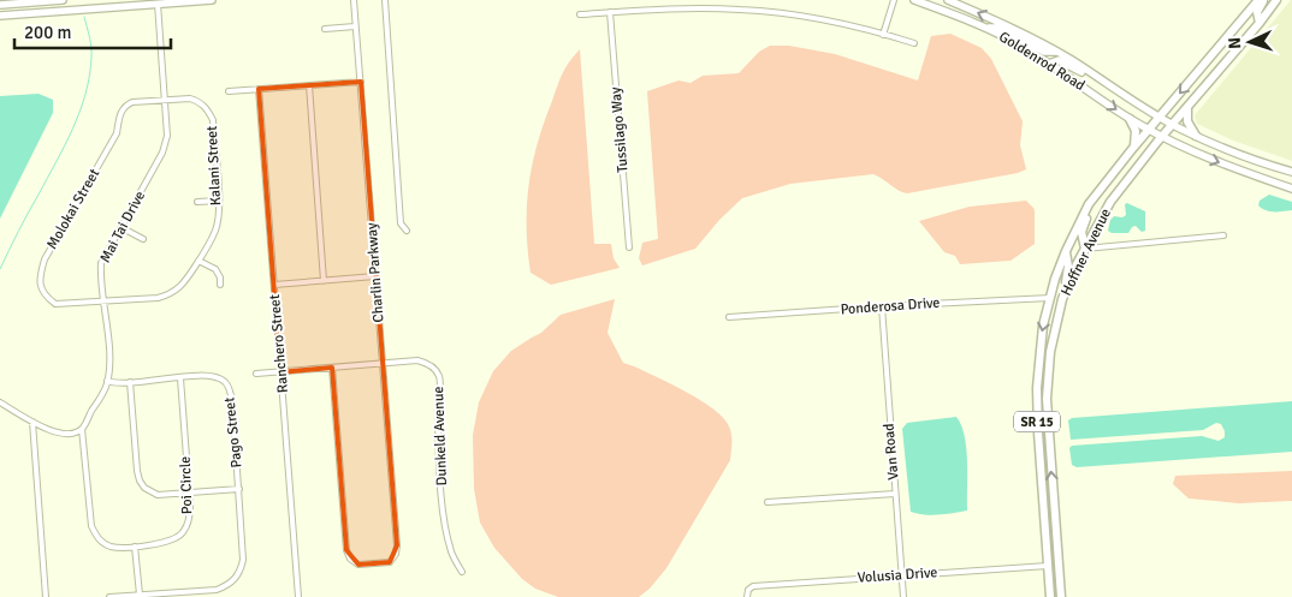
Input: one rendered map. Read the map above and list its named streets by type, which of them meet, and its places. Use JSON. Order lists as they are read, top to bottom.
{
  "streets": {
    "main road": ["Goldenrod Road", "Hoffner Avenue", "SR 15"],
    "street": [
      "Tussilago Way",
      "Kalani Street",
      "Molokai Street",
      "Mai Tai Drive",
      "Charlin Parkway",
      "Ponderosa Drive",
      "Ranchero Street",
      "Pago Street",
      "Dunkeld Avenue",
      "Van Road",
      "Poi Circle",
      "Volusia Drive"
    ]
  },
  "crossings": [
    ["Goldenrod Road", "Hoffner Avenue"],
    ["Kalani Street", "Molokai Street"],
    ["Kalani Street", "Mai Tai Drive"],
    ["Molokai Street", "Mai Tai Drive"],
    ["Mai Tai Drive", "Pago Street"],
    ["Mai Tai Drive", "Poi Circle"],
    ["Hoffner Avenue", "Ponderosa Drive"],
    ["Hoffner Avenue", "Volusia Drive"],
    ["Charlin Parkway", "Dunkeld Avenue"],
    ["Ponderosa Drive", "Van Road"],
    ["Ranchero Street", "Dunkeld Avenue"],
    ["Pago Street", "Poi Circle"],
    ["Van Road", "Volusia Drive"]
  ],
  "scale_bar": "200 m",
  "north": "left"
}
